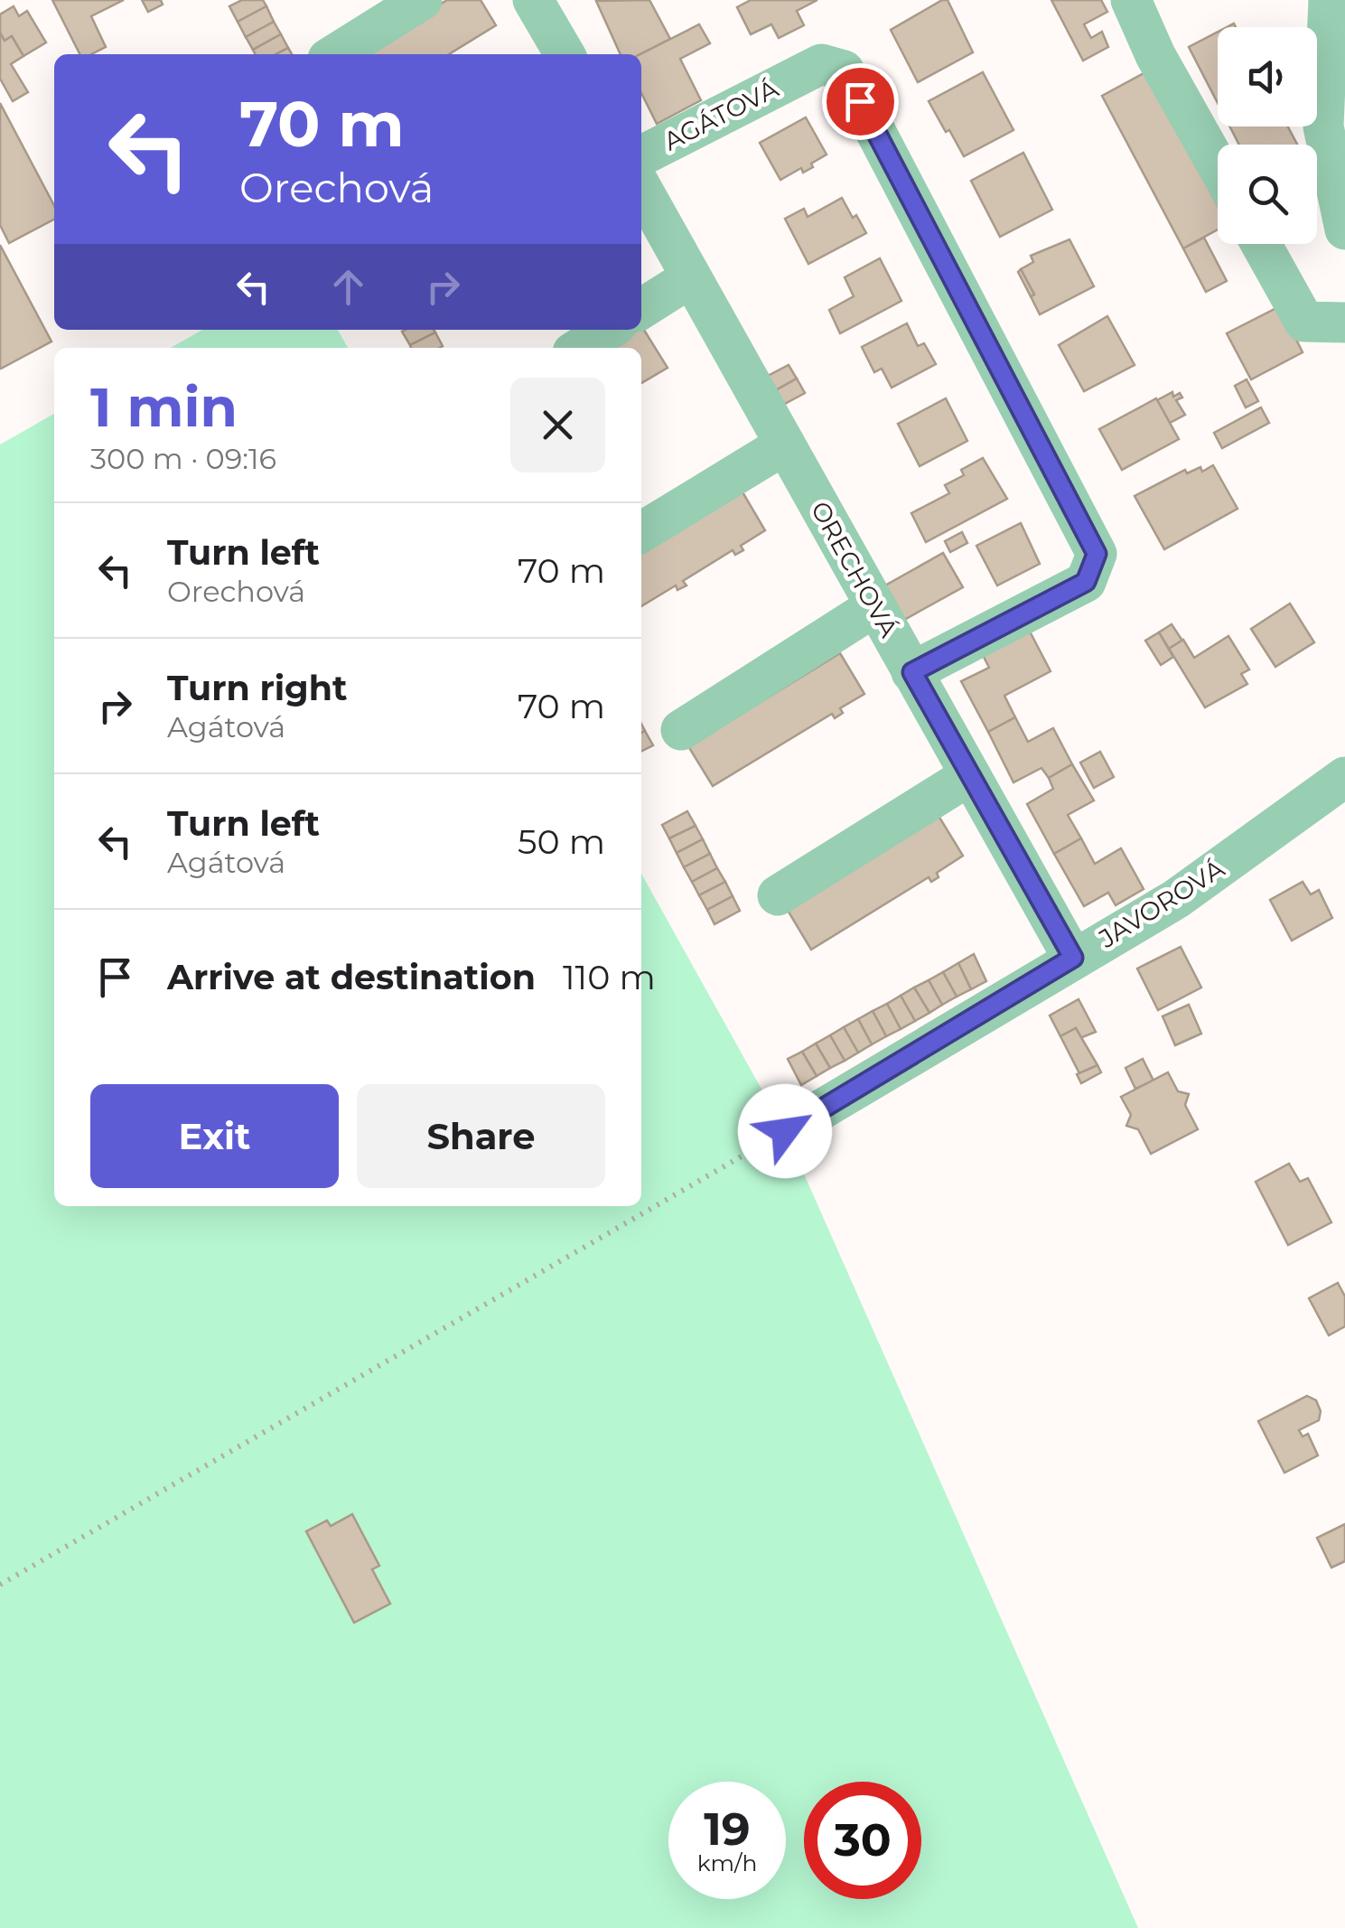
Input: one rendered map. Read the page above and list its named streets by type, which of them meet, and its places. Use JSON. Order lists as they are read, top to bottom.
{
  "streets": {
    "street": ["AGÁTOVÁ", "ORECHOVÁ", "JAVOROVÁ"]
  },
  "crossings": [
    ["AGÁTOVÁ", "ORECHOVÁ"],
    ["ORECHOVÁ", "JAVOROVÁ"]
  ],
  "page": {
    "turn": ["70 m", "Orechová"],
    "heading": ["1 min", "300 m · 09:16"],
    "list": [
      {
        "name": "Turn left",
        "note": "Orechová",
        "value": "70 m"
      },
      {
        "name": "Turn right",
        "note": "Agátová",
        "value": "70 m"
      },
      {
        "name": "Turn left",
        "note": "Agátová",
        "value": "50 m"
      },
      {
        "name": "Arrive at destination",
        "value": "110 m"
      }
    ],
    "buttons": ["Exit", "Share"],
    "speed": "19 km/h",
    "limit": "30"
  }
}
